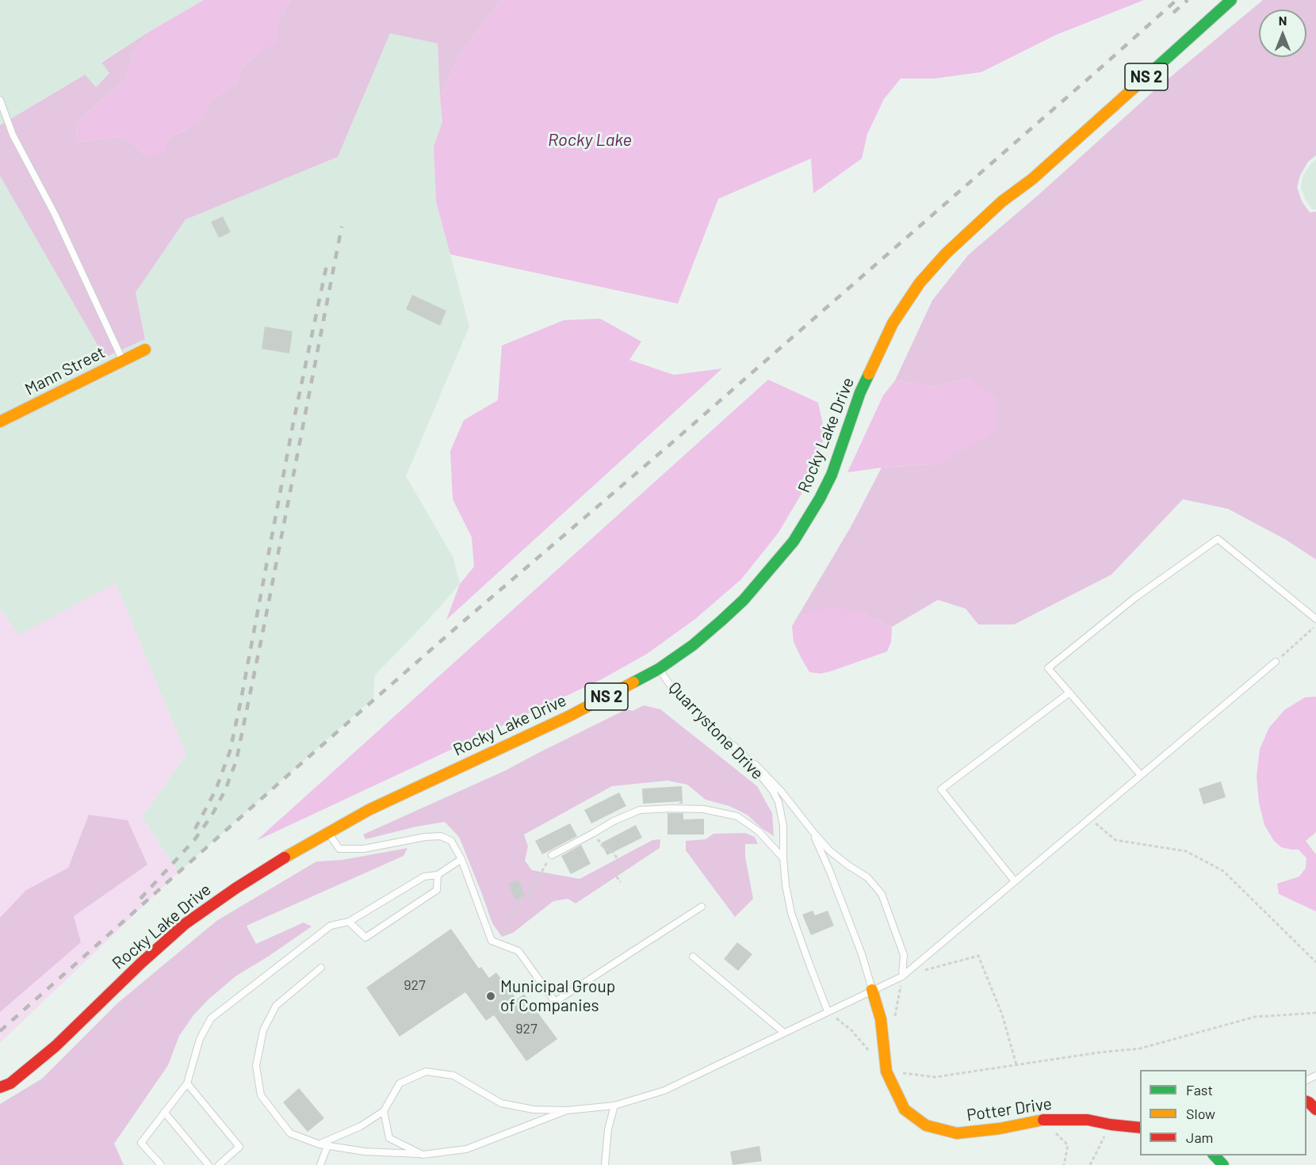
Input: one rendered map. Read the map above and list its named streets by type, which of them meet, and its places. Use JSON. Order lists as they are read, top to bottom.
{
  "streets": {
    "main road": [
      "NS 2",
      "Mann Street",
      "Rocky Lake Drive",
      "Potter Drive"
    ],
    "lane": ["Quarrystone Drive"]
  },
  "crossings": [
    ["Rocky Lake Drive", "Quarrystone Drive"]
  ],
  "water": ["Rocky Lake"],
  "places": ["Municipal Group of Companies"],
  "house_numbers": ["927", "927"],
  "legend": ["Fast", "Slow", "Jam"],
  "north": "top"
}
